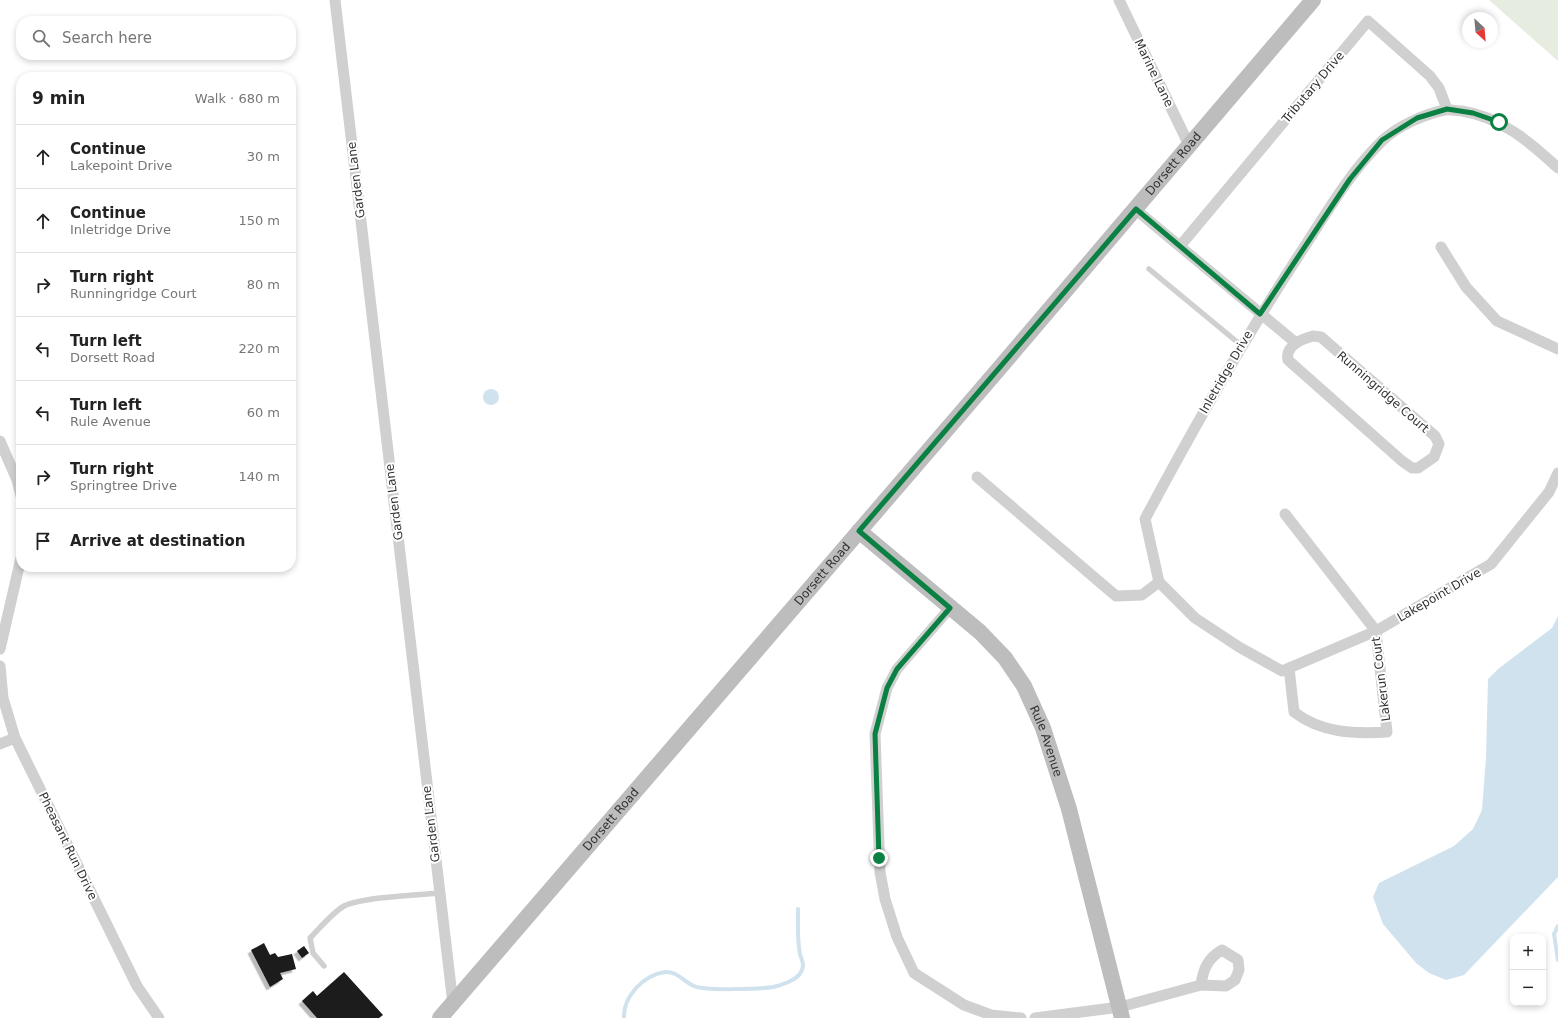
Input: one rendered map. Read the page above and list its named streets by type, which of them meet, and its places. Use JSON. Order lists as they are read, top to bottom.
{
  "streets": {
    "main road": ["Dorsett Road", "Rule Avenue"],
    "street": [
      "Marine Lane",
      "Tributary Drive",
      "Garden Lane",
      "Inletridge Drive",
      "Runningridge Court",
      "Lakepoint Drive",
      "Lakerun Court",
      "Pheasant Run Drive"
    ]
  },
  "crossings": [
    ["Marine Lane", "Dorsett Road"],
    ["Tributary Drive", "Inletridge Drive"],
    ["Dorsett Road", "Garden Lane"],
    ["Dorsett Road", "Rule Avenue"],
    ["Lakepoint Drive", "Lakerun Court"]
  ],
  "north": "bottom right",
  "page": {
    "search": "Search here",
    "heading": ["9 min", "Walk · 680 m"],
    "list": [
      ["Continue", "Lakepoint Drive", "30 m"],
      ["Continue", "Inletridge Drive", "150 m"],
      ["Turn right", "Runningridge Court", "80 m"],
      ["Turn left", "Dorsett Road", "220 m"],
      ["Turn left", "Rule Avenue", "60 m"],
      ["Turn right", "Springtree Drive", "140 m"],
      "Arrive at destination"
    ],
    "map_buttons": ["+", "−"]
  }
}
